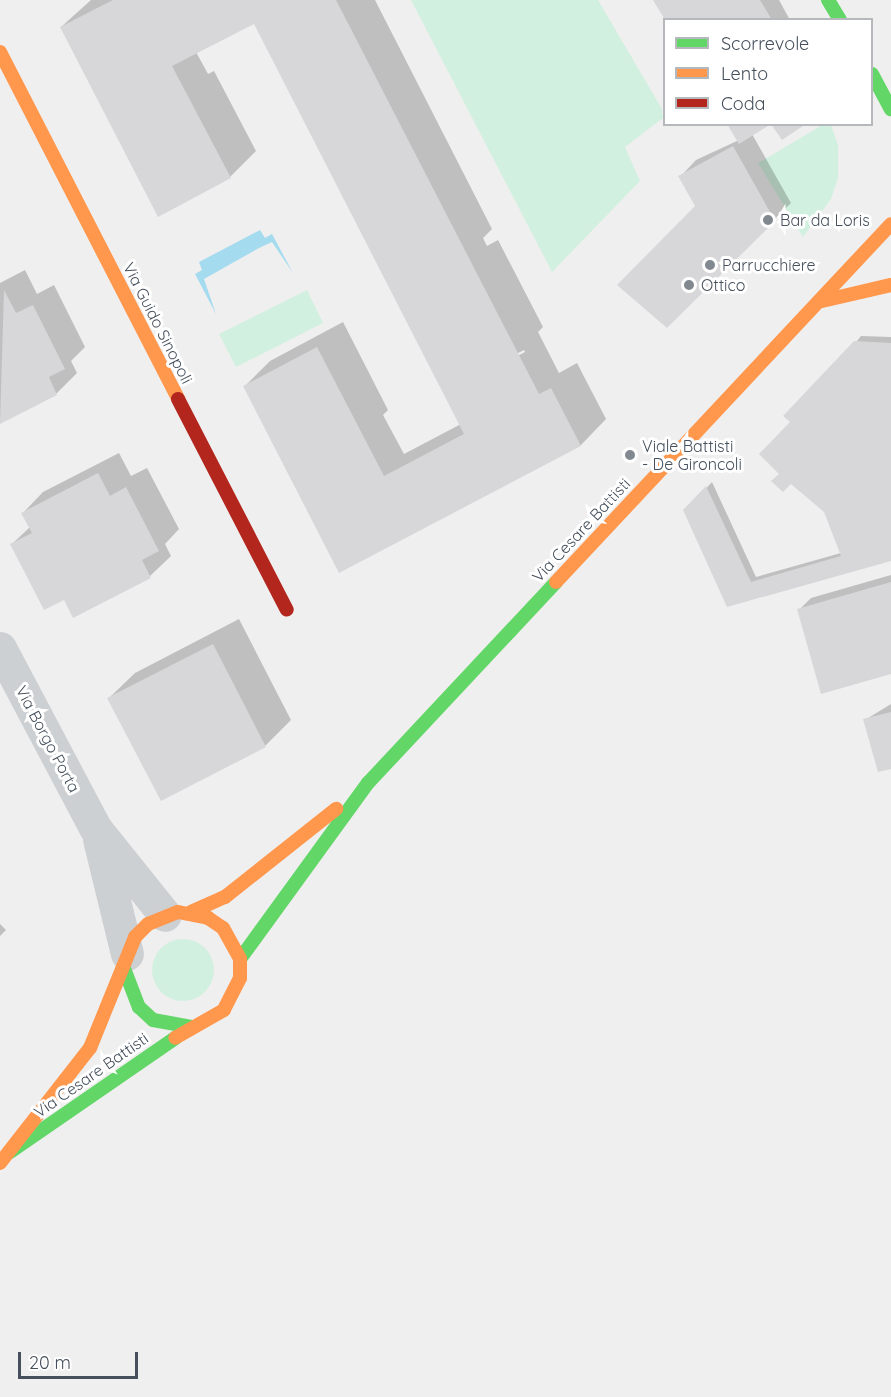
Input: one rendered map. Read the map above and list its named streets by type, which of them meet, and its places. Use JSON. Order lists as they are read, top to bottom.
{
  "streets": {
    "street": ["Via Guido Sinopoli", "Via Cesare Battisti", "Via Borgo Porta"]
  },
  "crossings": [
    ["Via Cesare Battisti", "Via Borgo Porta"]
  ],
  "places": [
    "Bar da Loris",
    "Parrucchiere",
    "Ottico",
    "Viale Battisti - De Gironcoli"
  ],
  "legend": ["Scorrevole", "Lento", "Coda"],
  "scale_bar": "20 m"
}
